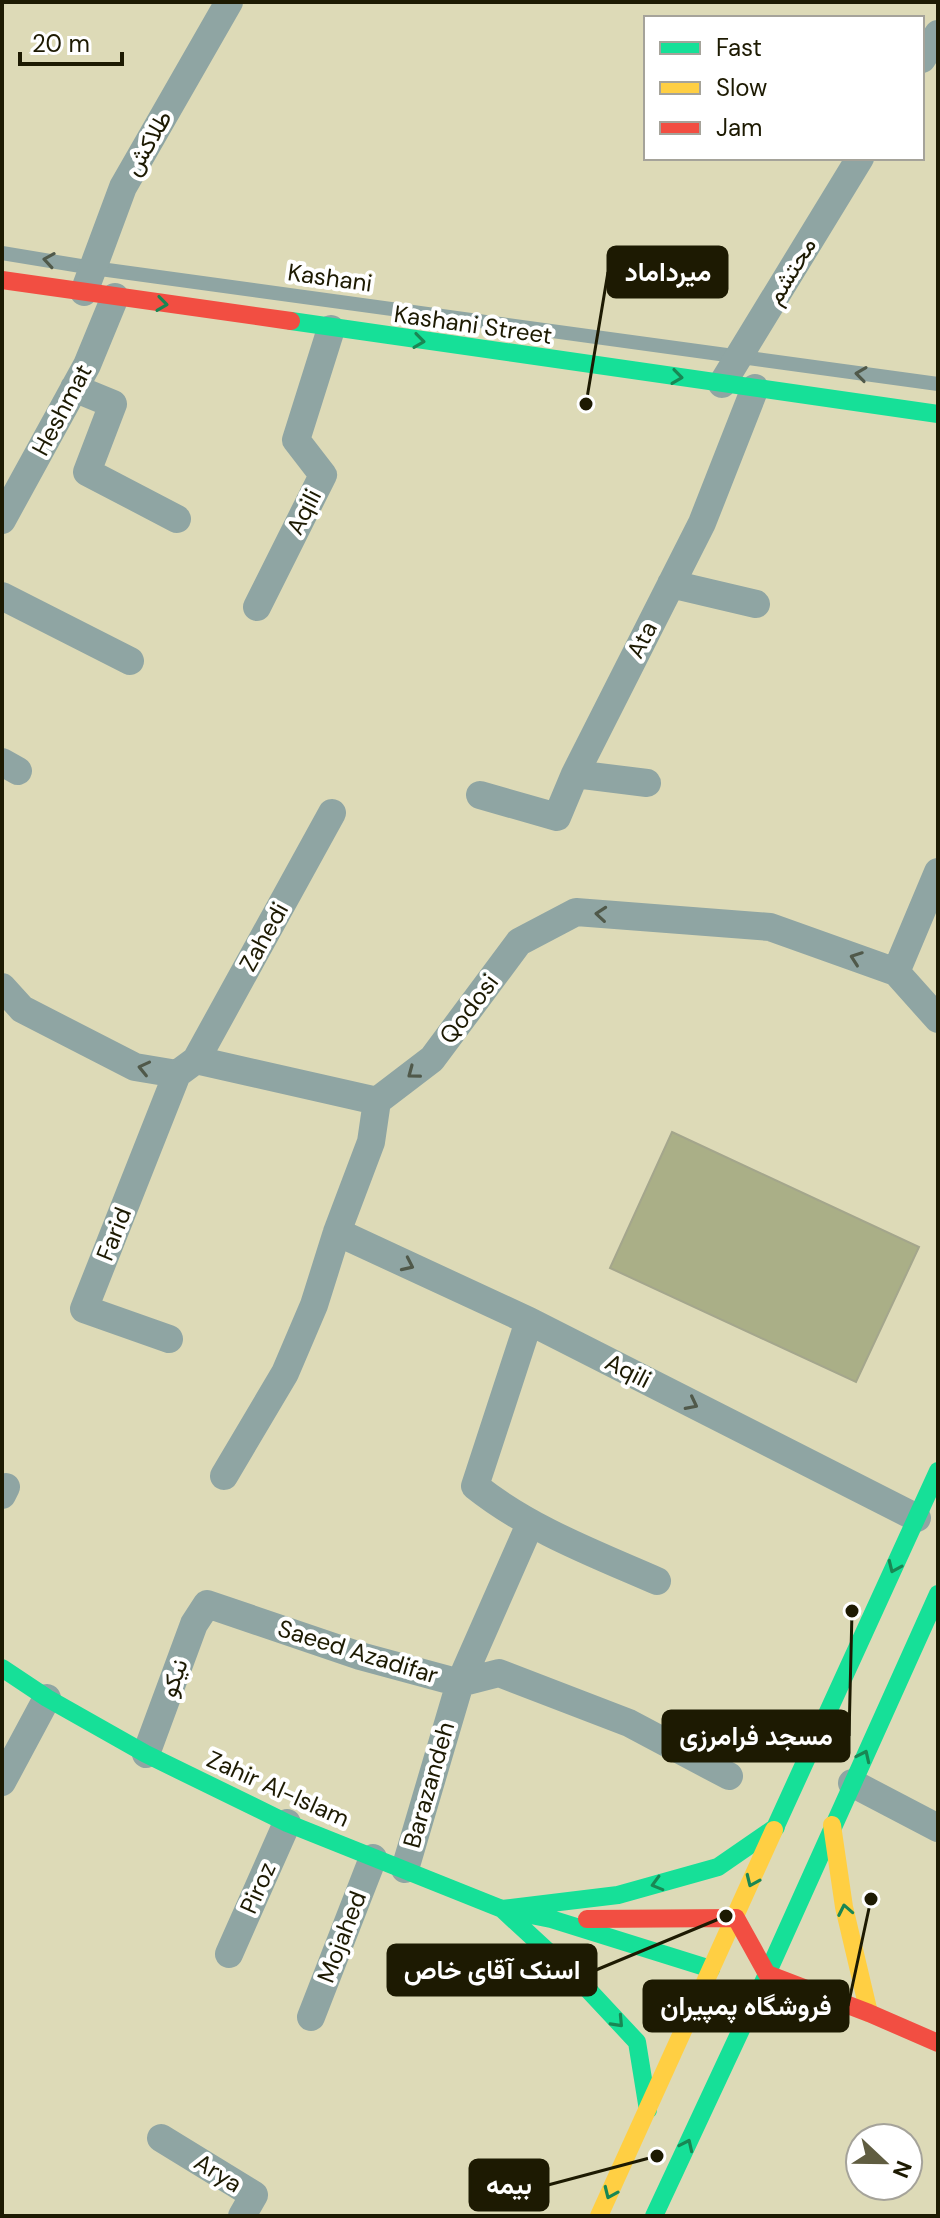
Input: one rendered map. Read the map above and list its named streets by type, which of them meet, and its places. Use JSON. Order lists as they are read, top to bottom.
{
  "streets": {
    "main road": ["Kashani Street", "Zahir Al-Islam"],
    "street": [
      "طلاکش",
      "محتشم",
      "Heshmat",
      "Aqili",
      "Ata",
      "Zahedi",
      "Qodosi",
      "Farid",
      "Saeed Azadifar",
      "نیکو",
      "Barazandeh",
      "Piroz",
      "Mojahed",
      "Arya"
    ],
    "lane": ["Kashani"]
  },
  "crossings": [
    ["طلاکش", "Kashani"],
    ["طلاکش", "Kashani Street"],
    ["محتشم", "Kashani"],
    ["محتشم", "Kashani Street"],
    ["Kashani", "Kashani Street"],
    ["Kashani Street", "Heshmat"],
    ["Kashani Street", "Aqili"],
    ["Kashani Street", "Ata"],
    ["Zahedi", "Farid"],
    ["Saeed Azadifar", "نیکو"],
    ["Saeed Azadifar", "Barazandeh"],
    ["نیکو", "Zahir Al-Islam"],
    ["Barazandeh", "Zahir Al-Islam"],
    ["Zahir Al-Islam", "Piroz"],
    ["Zahir Al-Islam", "Mojahed"]
  ],
  "one_way": ["Kashani Street", "Aqili", "Qodosi"],
  "places": [
    "میرداماد",
    "مسجد فرامرزی",
    "فروشگاه پمپیران",
    "اسنک آقای خاص",
    "بیمه"
  ],
  "legend": ["Fast", "Slow", "Jam"],
  "scale_bar": "20 m",
  "north": "right"
}
